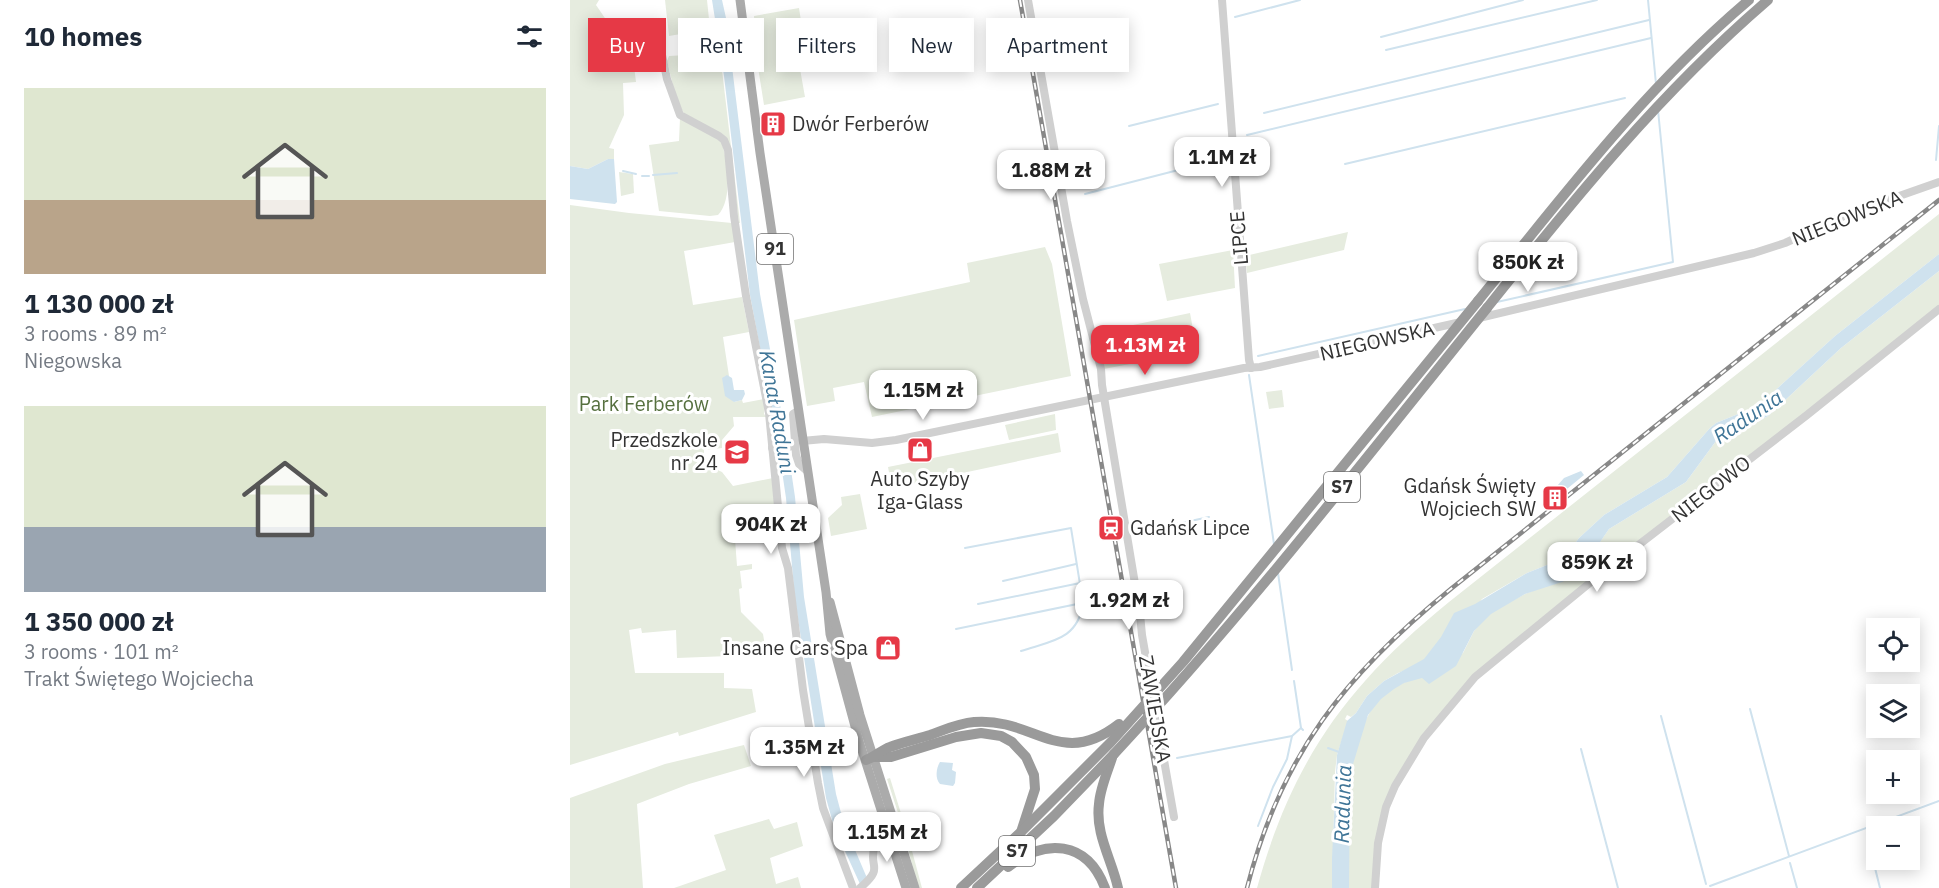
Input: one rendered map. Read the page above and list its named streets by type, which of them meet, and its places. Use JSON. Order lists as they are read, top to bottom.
{
  "streets": {
    "highway": ["S7"],
    "main road": ["91"],
    "street": [
      "NIEGOWSKA",
      "LIPCE",
      "NIEGOWO",
      "ZAWIEJSKA"
    ]
  },
  "crossings": [
    ["NIEGOWSKA", "LIPCE"],
    ["NIEGOWSKA", "91"],
    ["NIEGOWSKA", "ZAWIEJSKA"]
  ],
  "water": ["Kanał Raduni", "Radunia"],
  "parks": ["Park Ferberów"],
  "places": {
    "building": ["Dwór Ferberów", "Gdańsk Święty Wojciech SW"],
    "shop": ["Auto Szyby Iga-Glass", "Insane Cars Spa"],
    "school or university": ["Przedszkole nr 24"],
    "station": ["Gdańsk Lipce"]
  },
  "page": {
    "heading": "10 homes",
    "chip": [
      "Buy",
      "Rent",
      "Filters",
      "New",
      "Apartment"
    ],
    "list": [
      {
        "name": "1 130 000 zł",
        "note": "3 rooms · 89 m² · Niegowska"
      },
      {
        "name": "1 350 000 zł",
        "note": "3 rooms · 101 m² · Trakt Świętego Wojciecha"
      }
    ],
    "price": [
      "1.1M zł",
      "1.88M zł",
      "850K zł",
      "1.13M zł",
      "1.15M zł",
      "904K zł",
      "859K zł",
      "1.92M zł",
      "1.35M zł",
      "1.15M zł"
    ],
    "map_buttons": ["+", "−"]
  }
}
